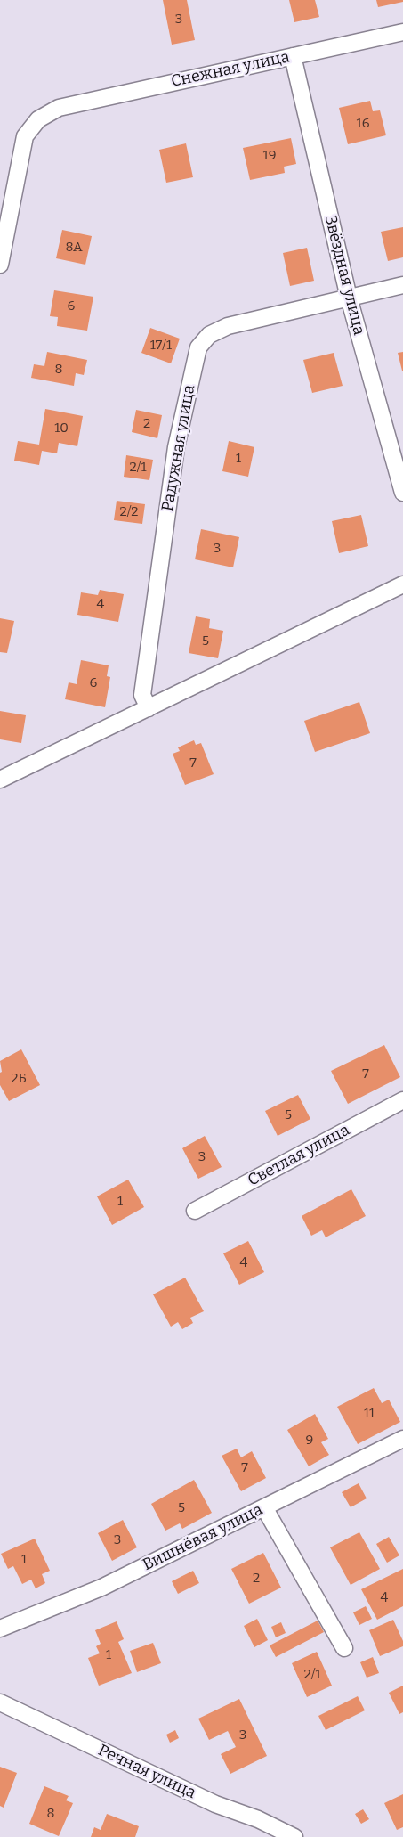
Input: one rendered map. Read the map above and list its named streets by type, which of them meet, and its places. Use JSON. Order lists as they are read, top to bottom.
{
  "streets": {
    "street": [
      "Снежная улица",
      "Звёздная улица",
      "Радужная улица",
      "Светлая улица",
      "Вишнёвая улица",
      "Речная улица"
    ]
  },
  "crossings": [
    ["Снежная улица", "Звёздная улица"],
    ["Звёздная улица", "Радужная улица"]
  ],
  "house_numbers": [
    "3",
    "16",
    "19",
    "8А",
    "6",
    "17/1",
    "8",
    "2",
    "10",
    "1",
    "2/1",
    "2/2",
    "3",
    "4",
    "5",
    "6",
    "7",
    "7",
    "2Б",
    "5",
    "3",
    "1",
    "4",
    "11",
    "9",
    "7",
    "5",
    "3",
    "1",
    "2",
    "4",
    "1",
    "2/1",
    "3",
    "8"
  ]
}
